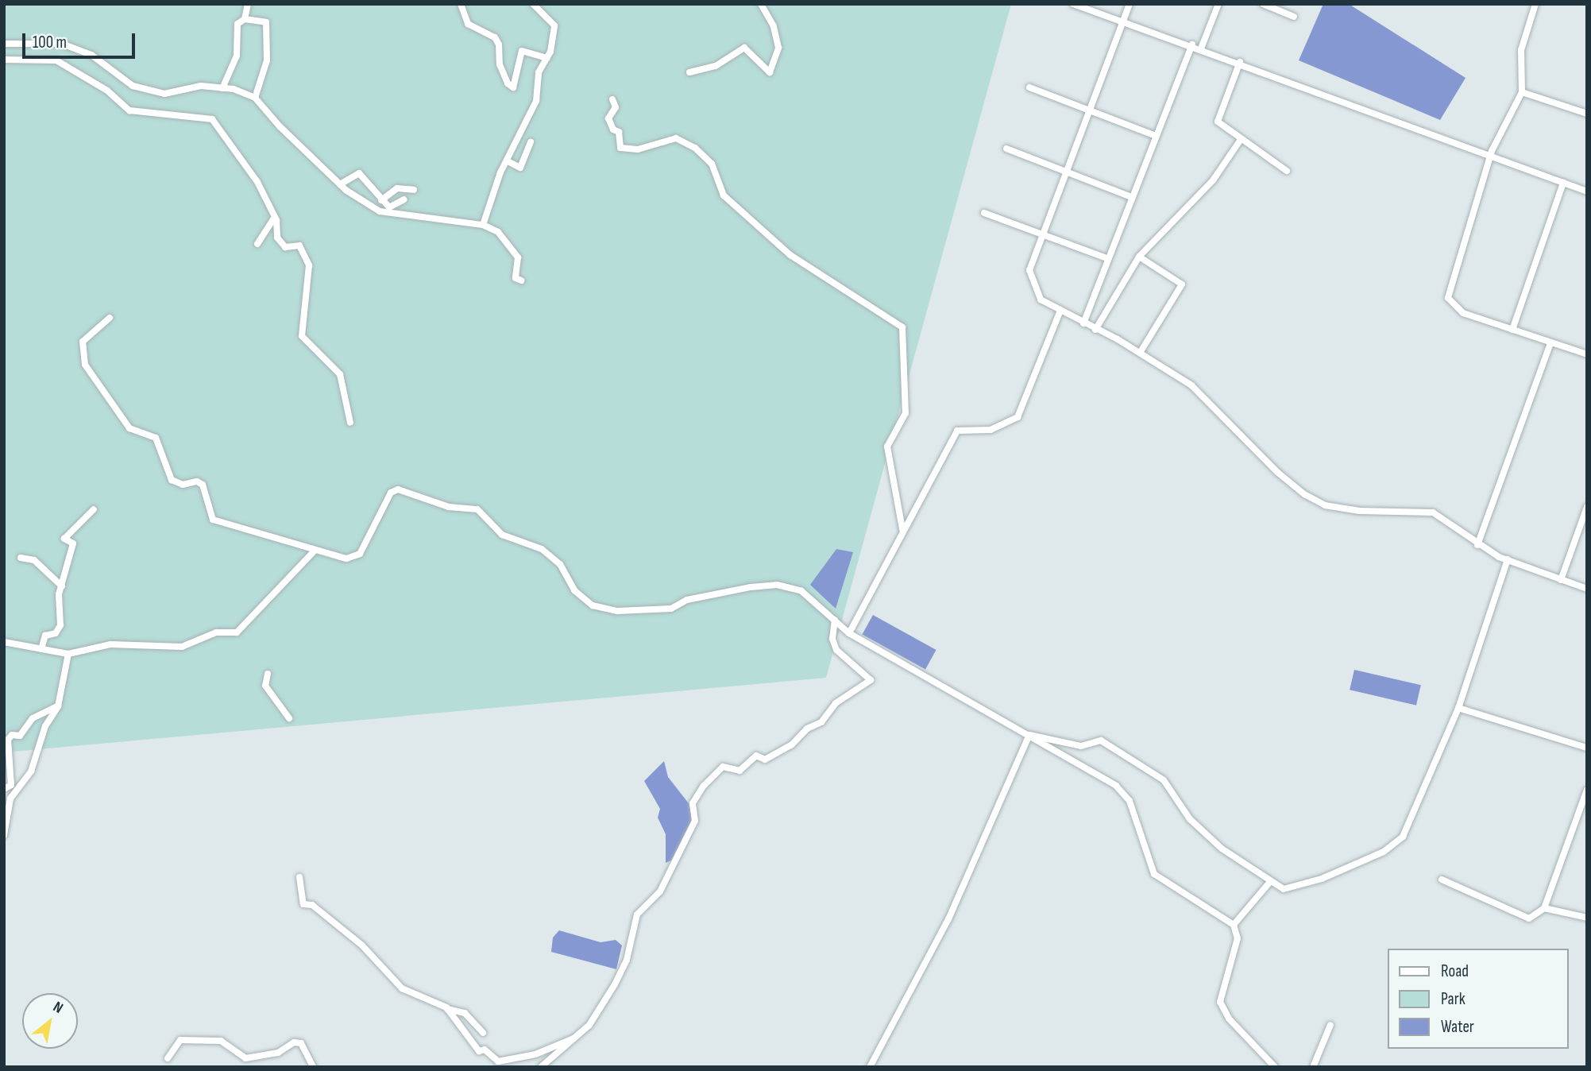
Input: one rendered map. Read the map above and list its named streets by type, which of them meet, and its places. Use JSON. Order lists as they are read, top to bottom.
{
  "legend": ["Road", "Park", "Water"],
  "scale_bar": "100 m",
  "north": "top right"
}
